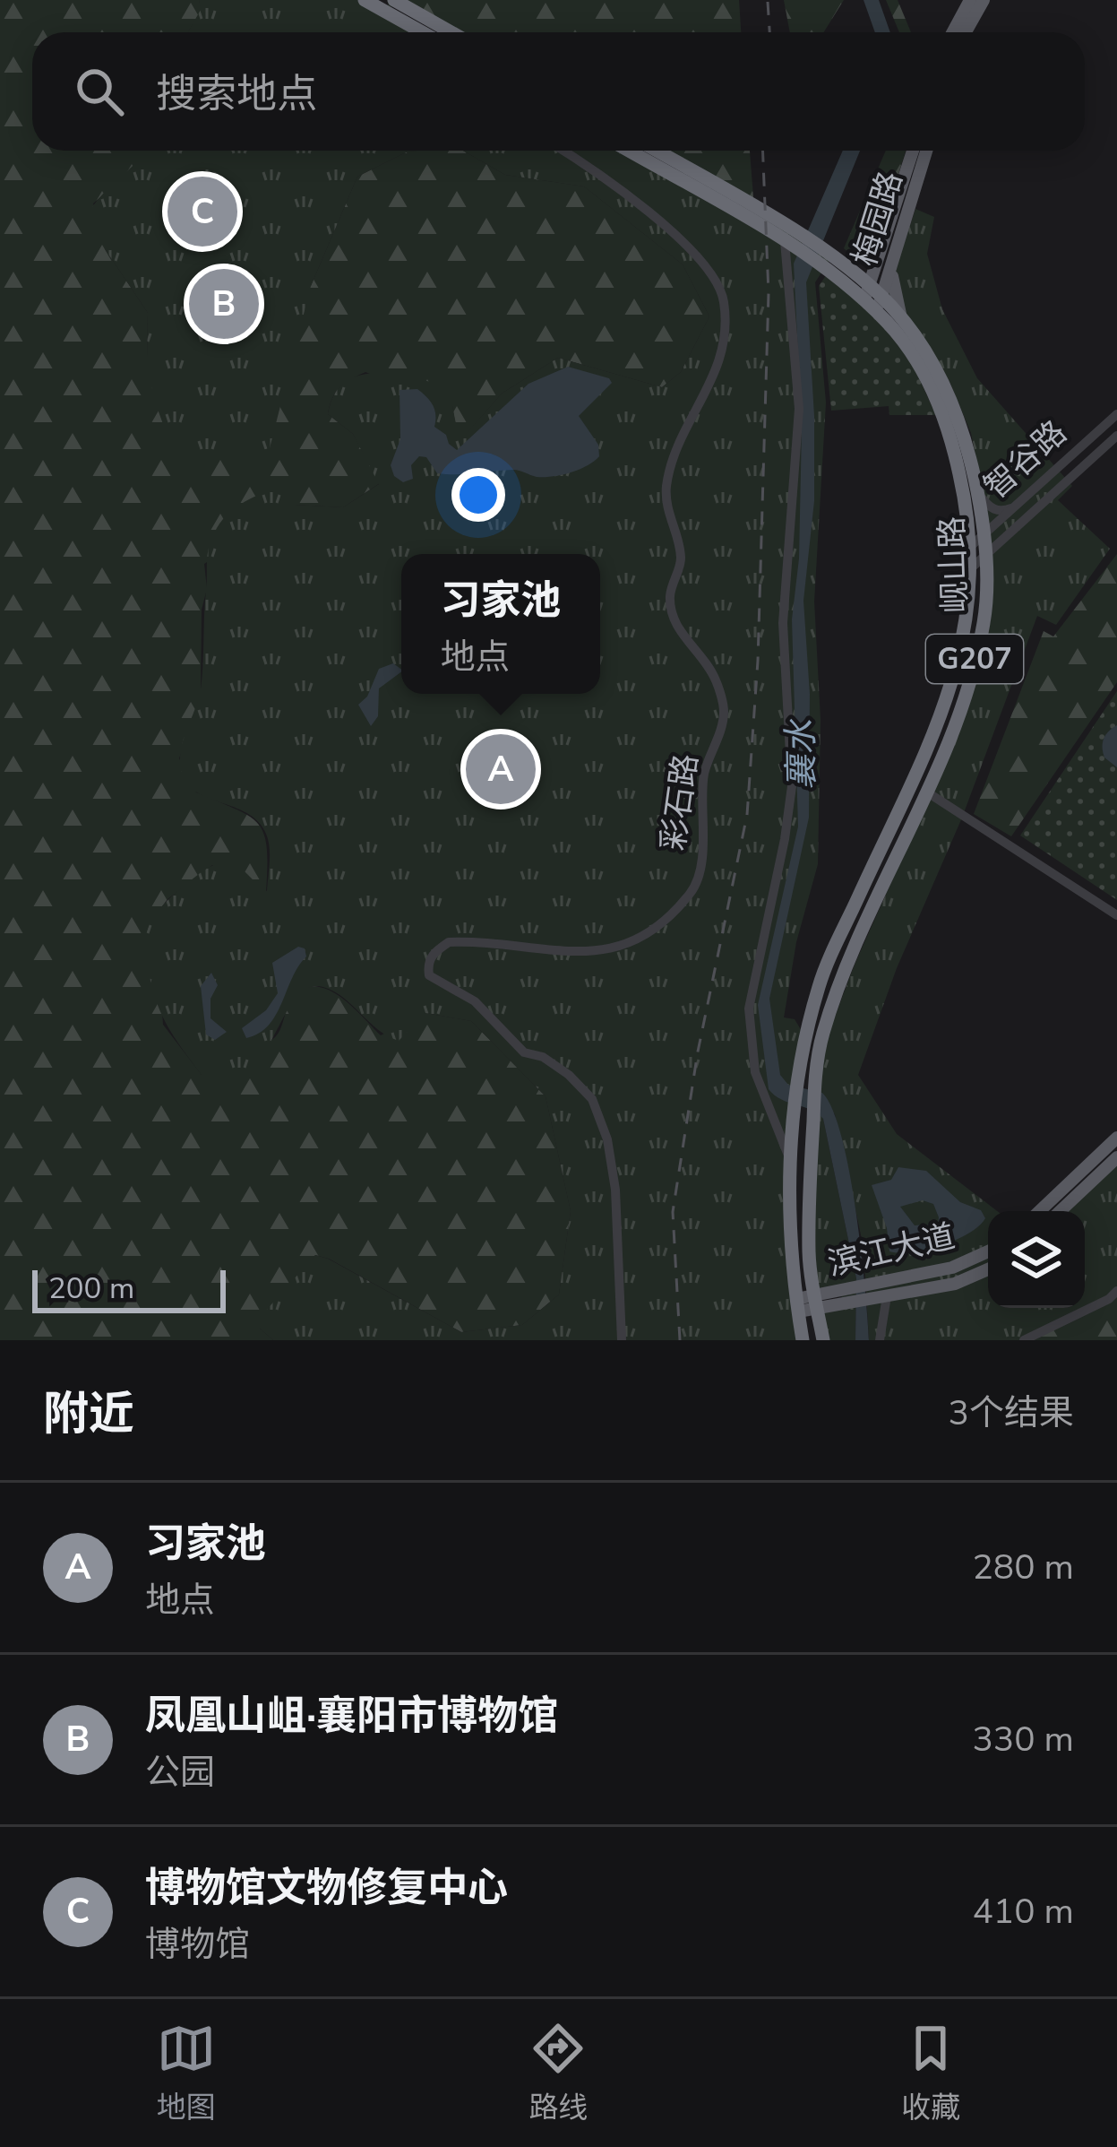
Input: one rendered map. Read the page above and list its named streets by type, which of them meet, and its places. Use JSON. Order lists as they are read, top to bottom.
{
  "streets": {
    "highway": ["岘山路", "G207"],
    "main road": ["梅园路", "滨江大道"],
    "street": ["智谷路", "彩石路"]
  },
  "crossings": [
    ["梅园路", "岘山路"],
    ["智谷路", "岘山路"],
    ["岘山路", "G207"],
    ["G207", "滨江大道"]
  ],
  "water": ["襄水"],
  "scale_bar": "200 m",
  "page": {
    "search": "搜索地点",
    "pins": ["C", "B", "A"],
    "popup": ["习家池", "地点"],
    "scale": "200 m",
    "heading": ["附近", "3个结果"],
    "list": [
      {
        "mark": "A",
        "name": "习家池",
        "note": "地点",
        "value": "280 m"
      },
      {
        "mark": "B",
        "name": "凤凰山岨·襄阳市博物馆",
        "note": "公园",
        "value": "330 m"
      },
      {
        "mark": "C",
        "name": "博物馆文物修复中心",
        "note": "博物馆",
        "value": "410 m"
      }
    ],
    "nav": ["地图", "路线", "收藏"]
  }
}
